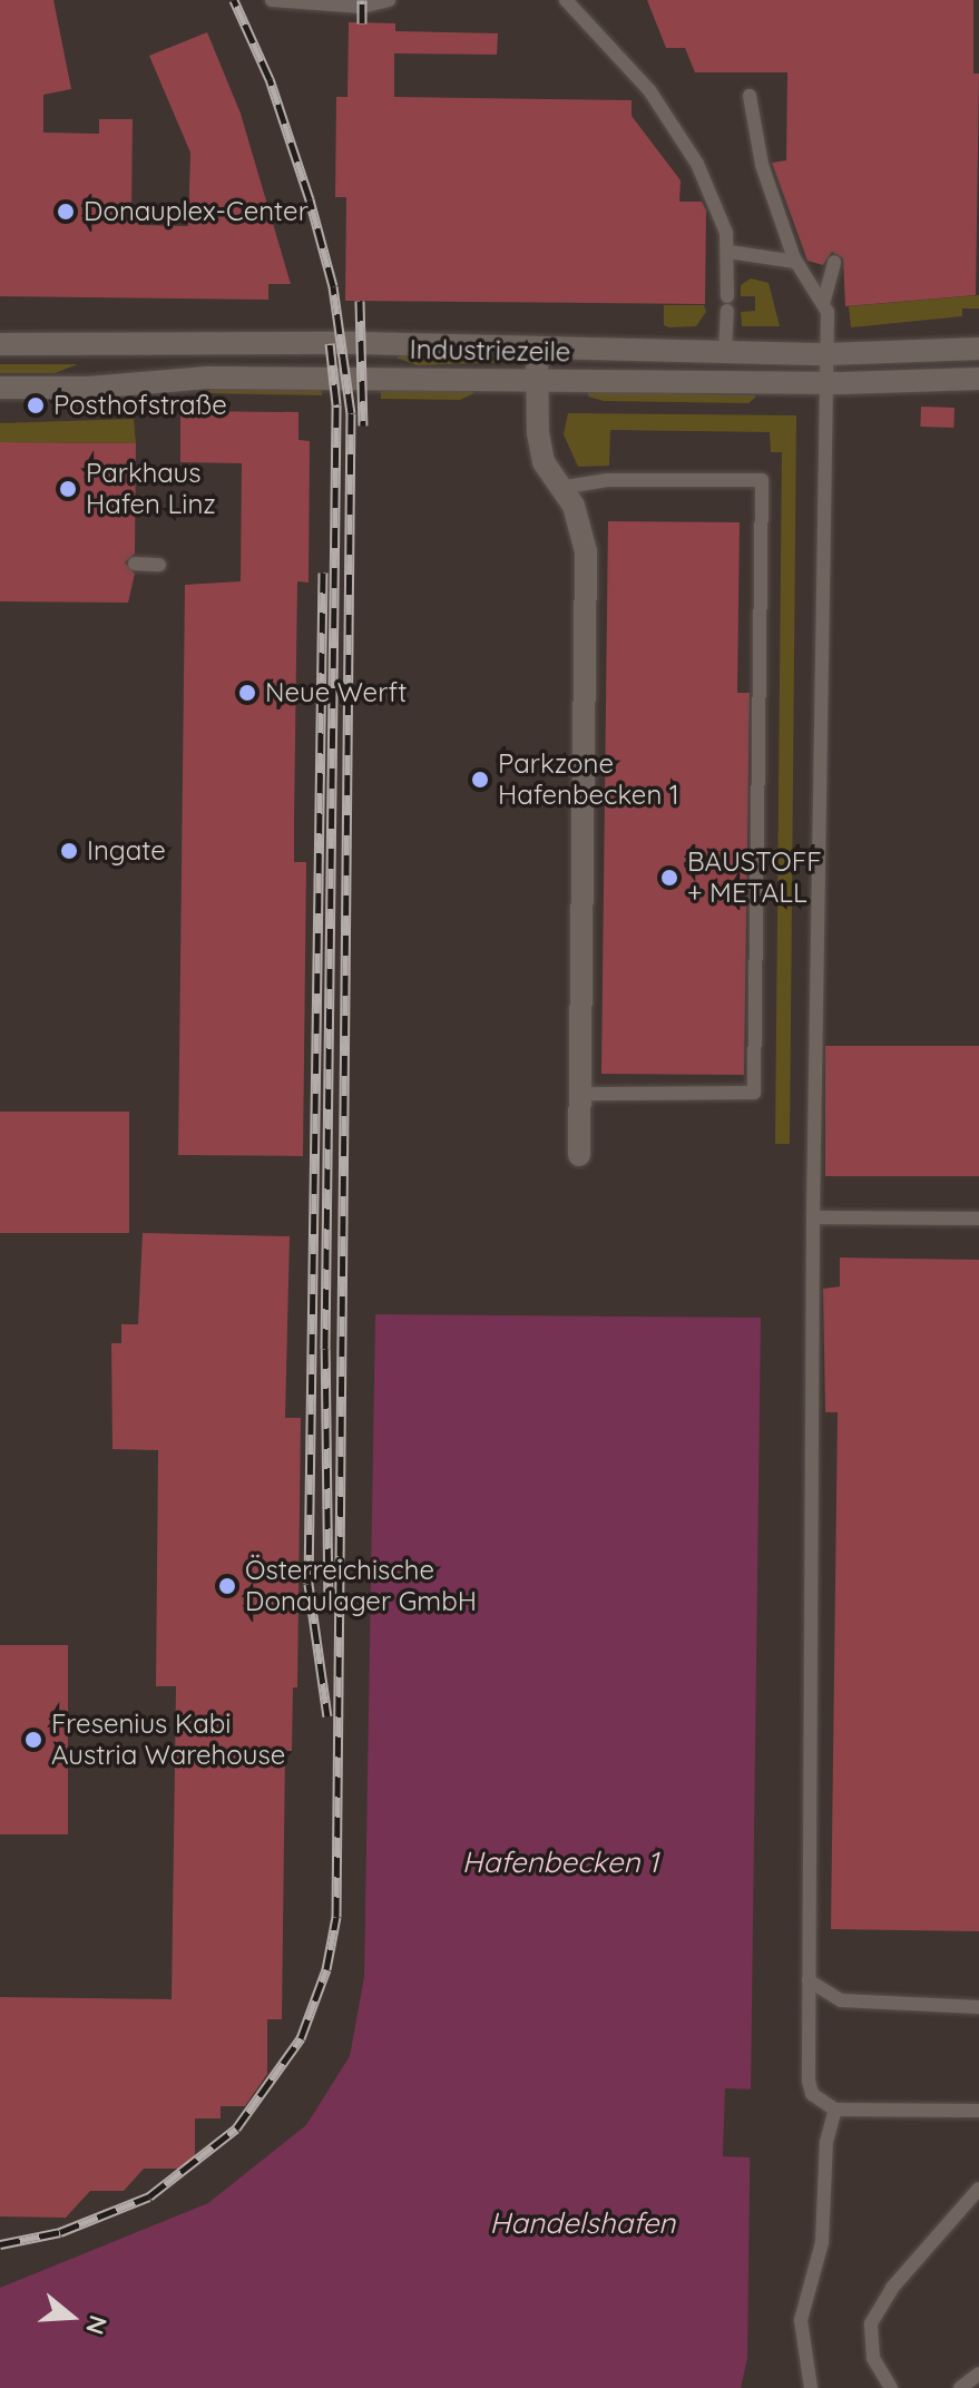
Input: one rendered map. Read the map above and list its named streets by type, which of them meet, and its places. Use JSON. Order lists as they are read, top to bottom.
{
  "streets": {
    "main road": ["Industriezeile"]
  },
  "water": ["Hafenbecken 1", "Handelshafen"],
  "places": [
    "Donauplex-Center",
    "Posthofstraße",
    "Parkhaus Hafen Linz",
    "Neue Werft",
    "Parkzone Hafenbecken 1",
    "Ingate",
    "BAUSTOFF + METALL",
    "Österreichische Donaulager GmbH",
    "Fresenius Kabi Austria Warehouse"
  ],
  "north": "right"
}
